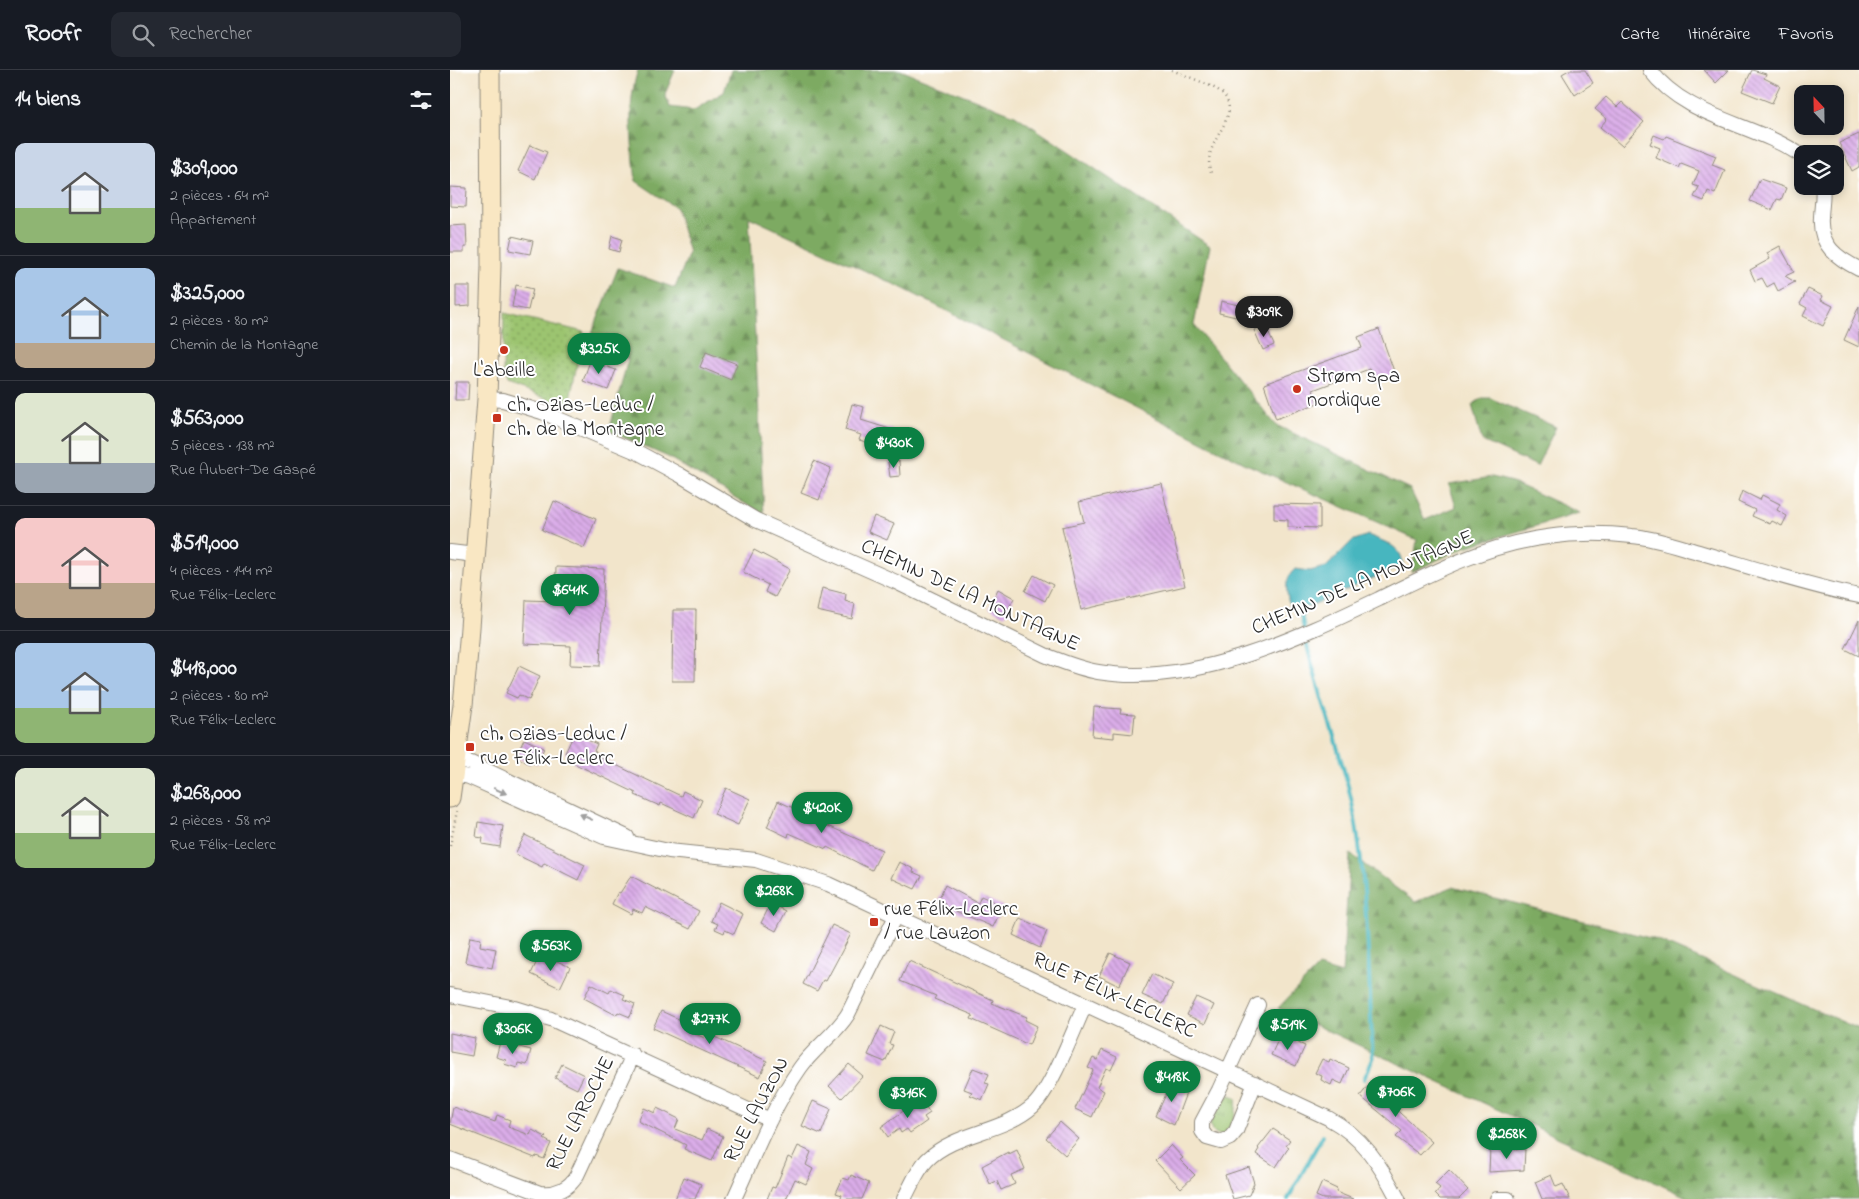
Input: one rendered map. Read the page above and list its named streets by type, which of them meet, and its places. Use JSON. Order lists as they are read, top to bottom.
{
  "streets": {
    "street": [
      "CHEMIN DE LA MONTAGNE",
      "RUE FÉLIX-LECLERC",
      "RUE LAUZON",
      "RUE LAROCHE"
    ]
  },
  "crossings": [
    ["RUE FÉLIX-LECLERC", "RUE LAUZON"]
  ],
  "places": {
    "other": ["L'abeille", "Strøm spa nordique"],
    "transit": ["ch. Ozias-Leduc / ch. de la Montagne", "ch. Ozias-Leduc / rue Félix-Leclerc", "rue Félix-Leclerc / rue Lauzon"]
  },
  "north": "top",
  "page": {
    "header": "Roofr",
    "search": "Rechercher",
    "nav": ["Carte", "Itinéraire", "Favoris"],
    "heading": "14 biens",
    "list": [
      {
        "name": "$309,000",
        "note": "2 pièces · 64 m² · Appartement"
      },
      {
        "name": "$325,000",
        "note": "2 pièces · 80 m² · Chemin de la Montagne"
      },
      {
        "name": "$563,000",
        "note": "5 pièces · 138 m² · Rue Aubert-De Gaspé"
      },
      {
        "name": "$519,000",
        "note": "4 pièces · 144 m² · Rue Félix-Leclerc"
      },
      {
        "name": "$418,000",
        "note": "2 pièces · 80 m² · Rue Félix-Leclerc"
      },
      {
        "name": "$268,000",
        "note": "2 pièces · 58 m² · Rue Félix-Leclerc"
      }
    ],
    "price": [
      "$309K",
      "$325K",
      "$430K",
      "$641K",
      "$420K",
      "$268K",
      "$563K",
      "$277K",
      "$519K",
      "$306K",
      "$418K",
      "$706K",
      "$316K",
      "$268K"
    ]
  }
}
